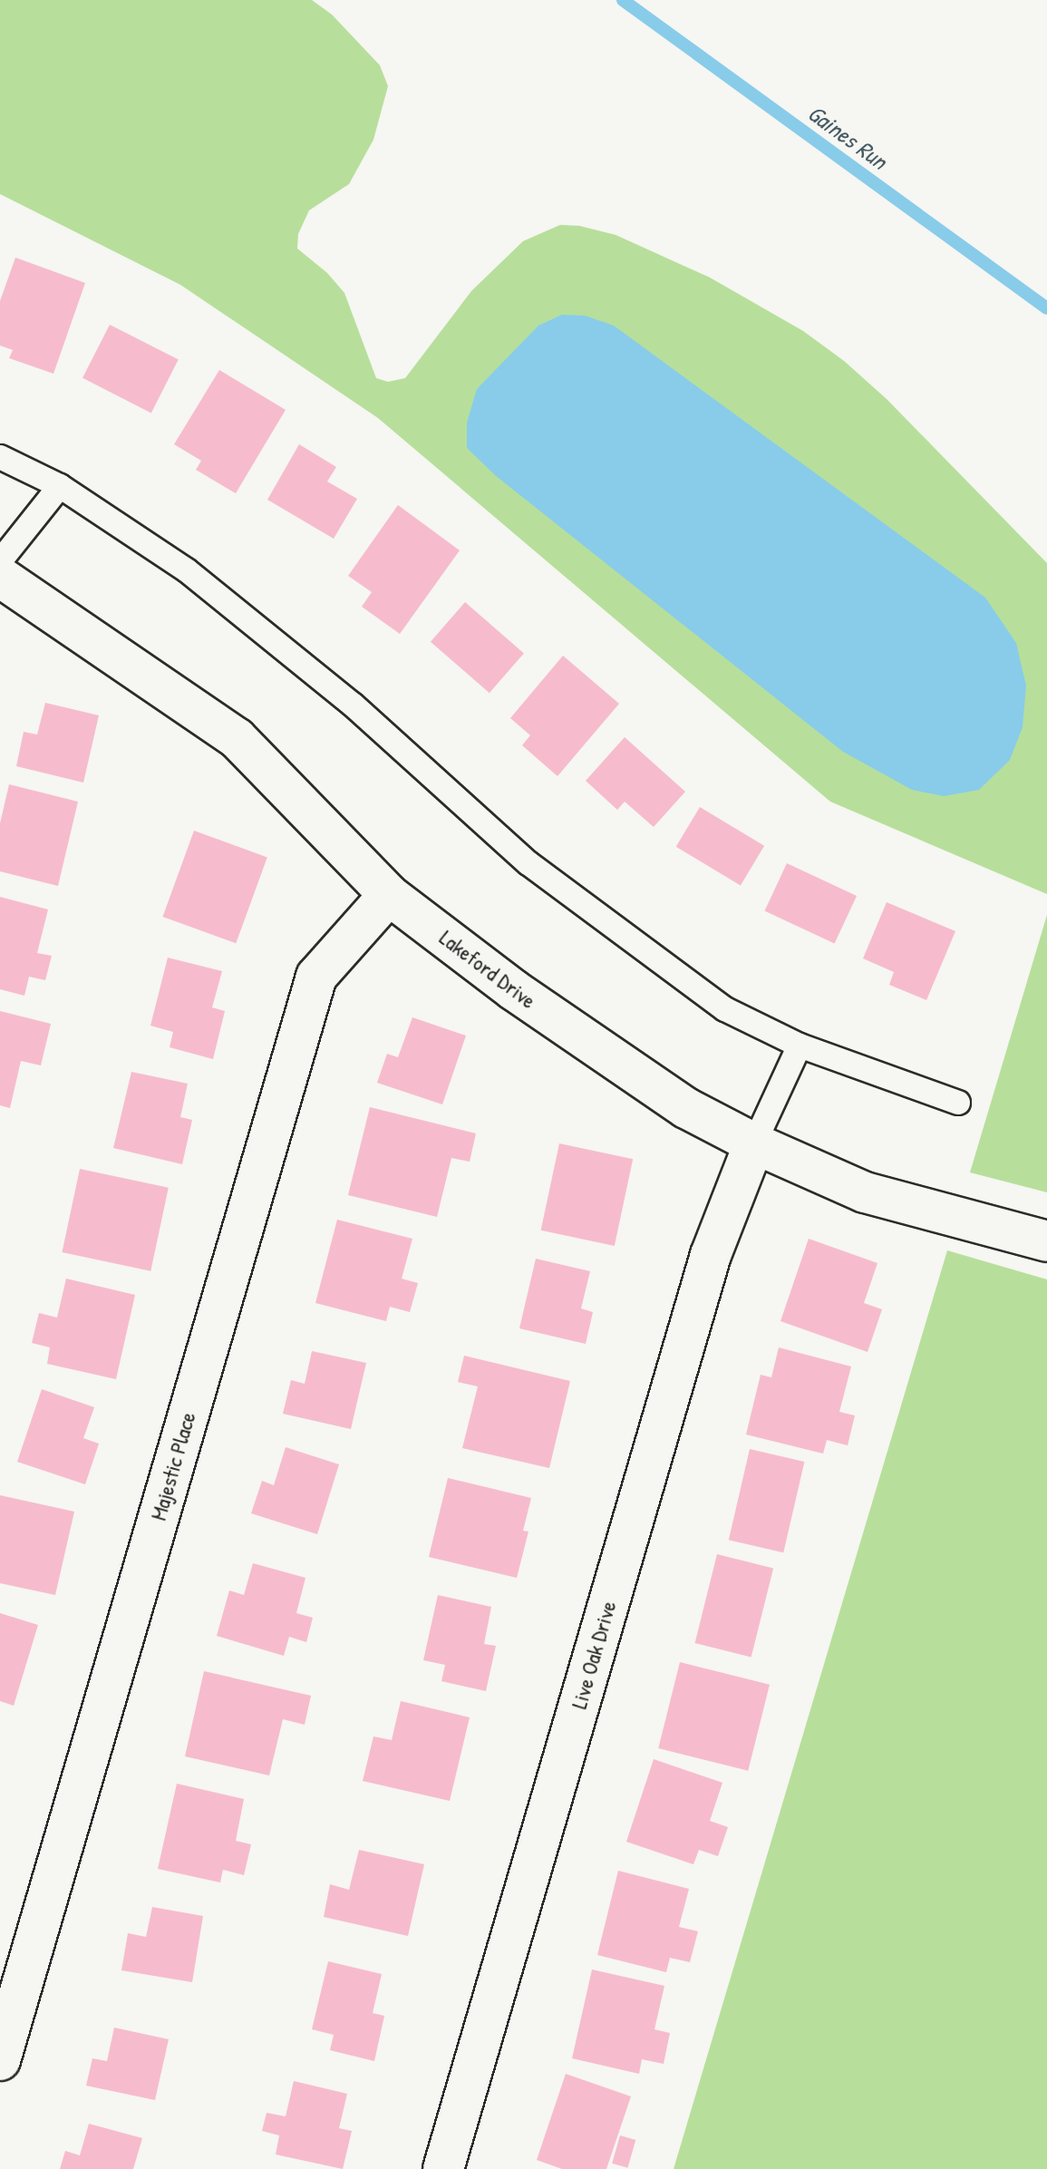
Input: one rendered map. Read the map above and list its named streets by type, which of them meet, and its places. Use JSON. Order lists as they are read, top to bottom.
{
  "streets": {
    "street": ["Lakeford Drive", "Majestic Place", "Live Oak Drive"]
  },
  "crossings": [
    ["Lakeford Drive", "Majestic Place"],
    ["Lakeford Drive", "Live Oak Drive"]
  ],
  "water": ["Gaines Run"]
}
